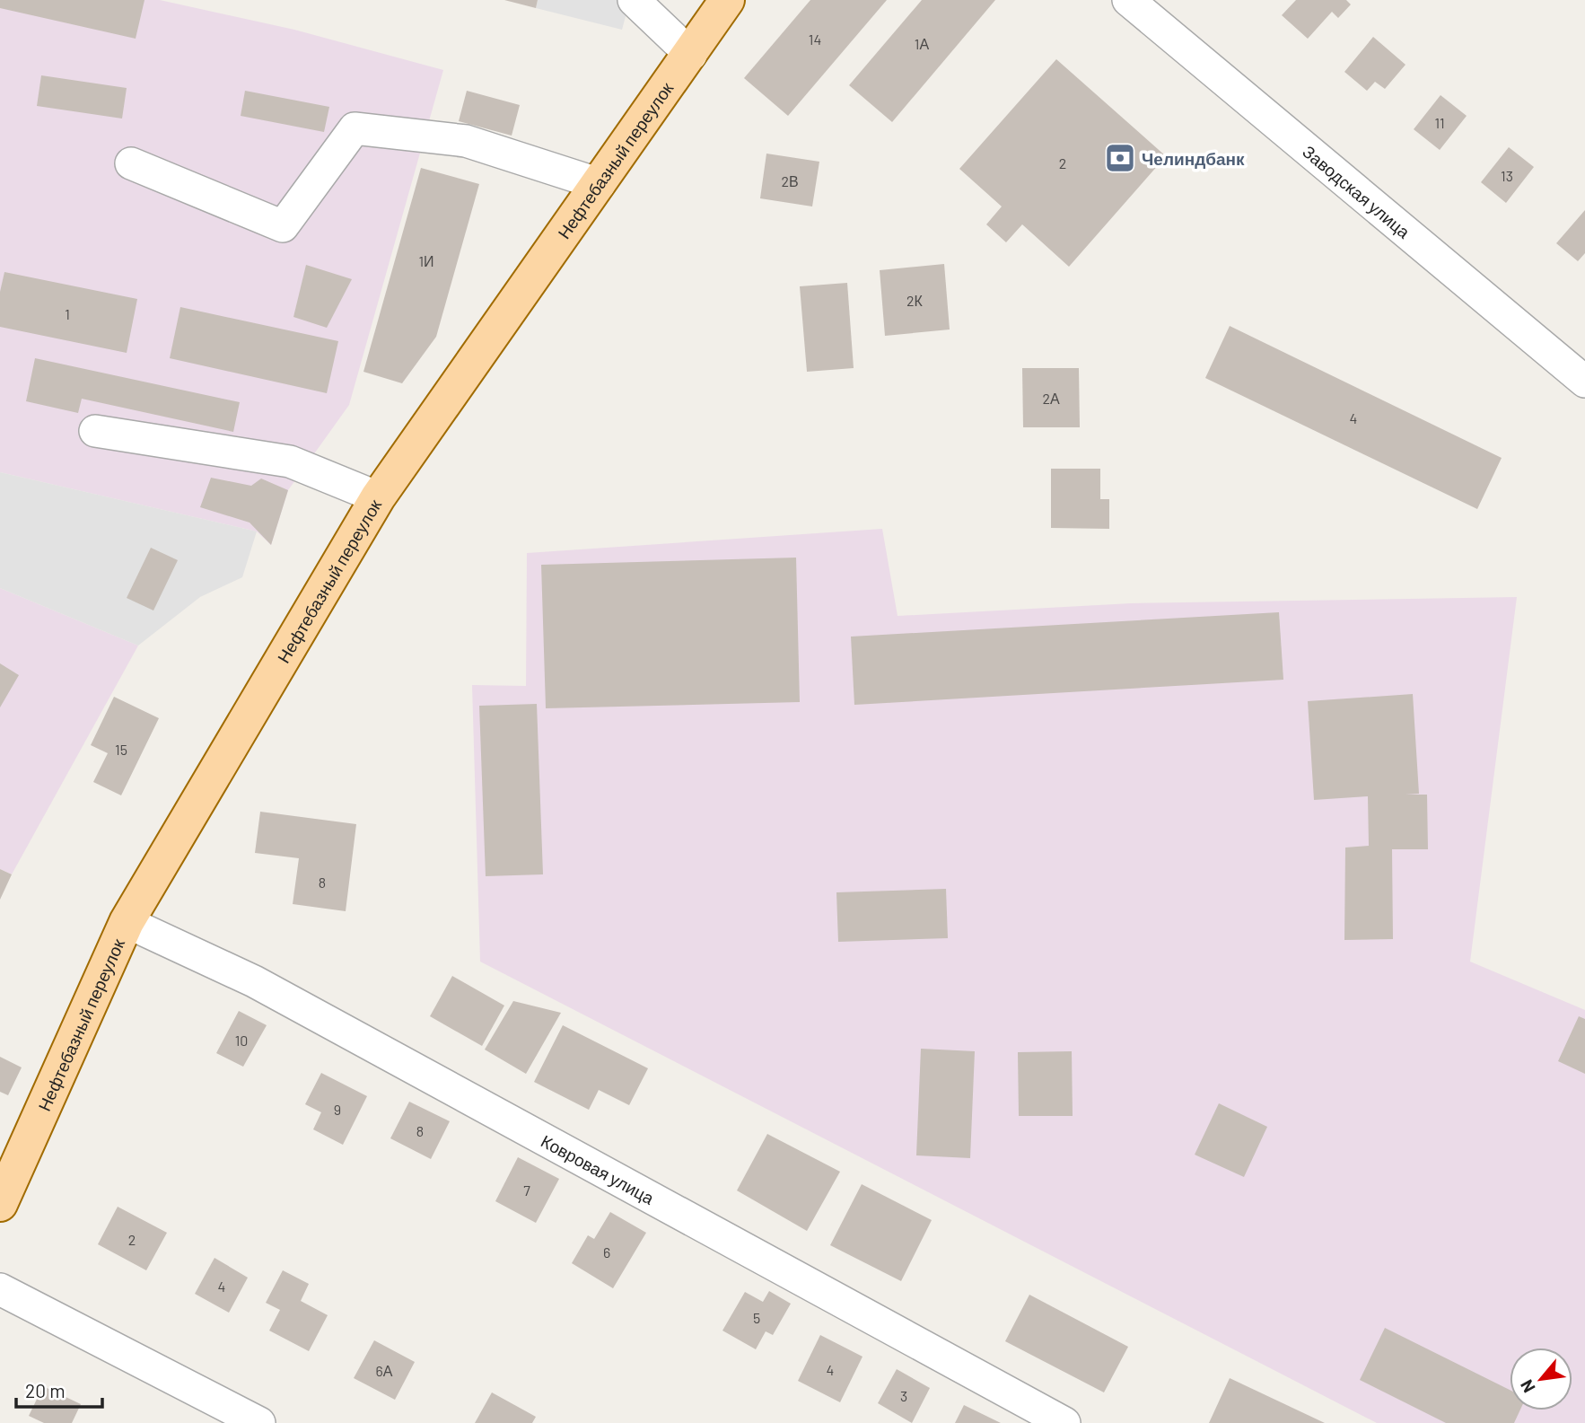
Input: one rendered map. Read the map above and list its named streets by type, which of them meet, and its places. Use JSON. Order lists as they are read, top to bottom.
{
  "streets": {
    "main road": ["Нефтебазный переулок"],
    "street": ["Заводская улица", "Ковровая улица"]
  },
  "crossings": [
    ["Нефтебазный переулок", "Ковровая улица"]
  ],
  "places": {
    "bank": ["Челиндбанк"]
  },
  "house_numbers": [
    "14",
    "1А",
    "11",
    "2",
    "13",
    "2В",
    "1И",
    "2К",
    "1",
    "2А",
    "4",
    "15",
    "8",
    "10",
    "9",
    "8",
    "7",
    "2",
    "6",
    "4",
    "5",
    "4",
    "6А",
    "3"
  ],
  "scale_bar": "20 m",
  "north": "bottom left"
}
